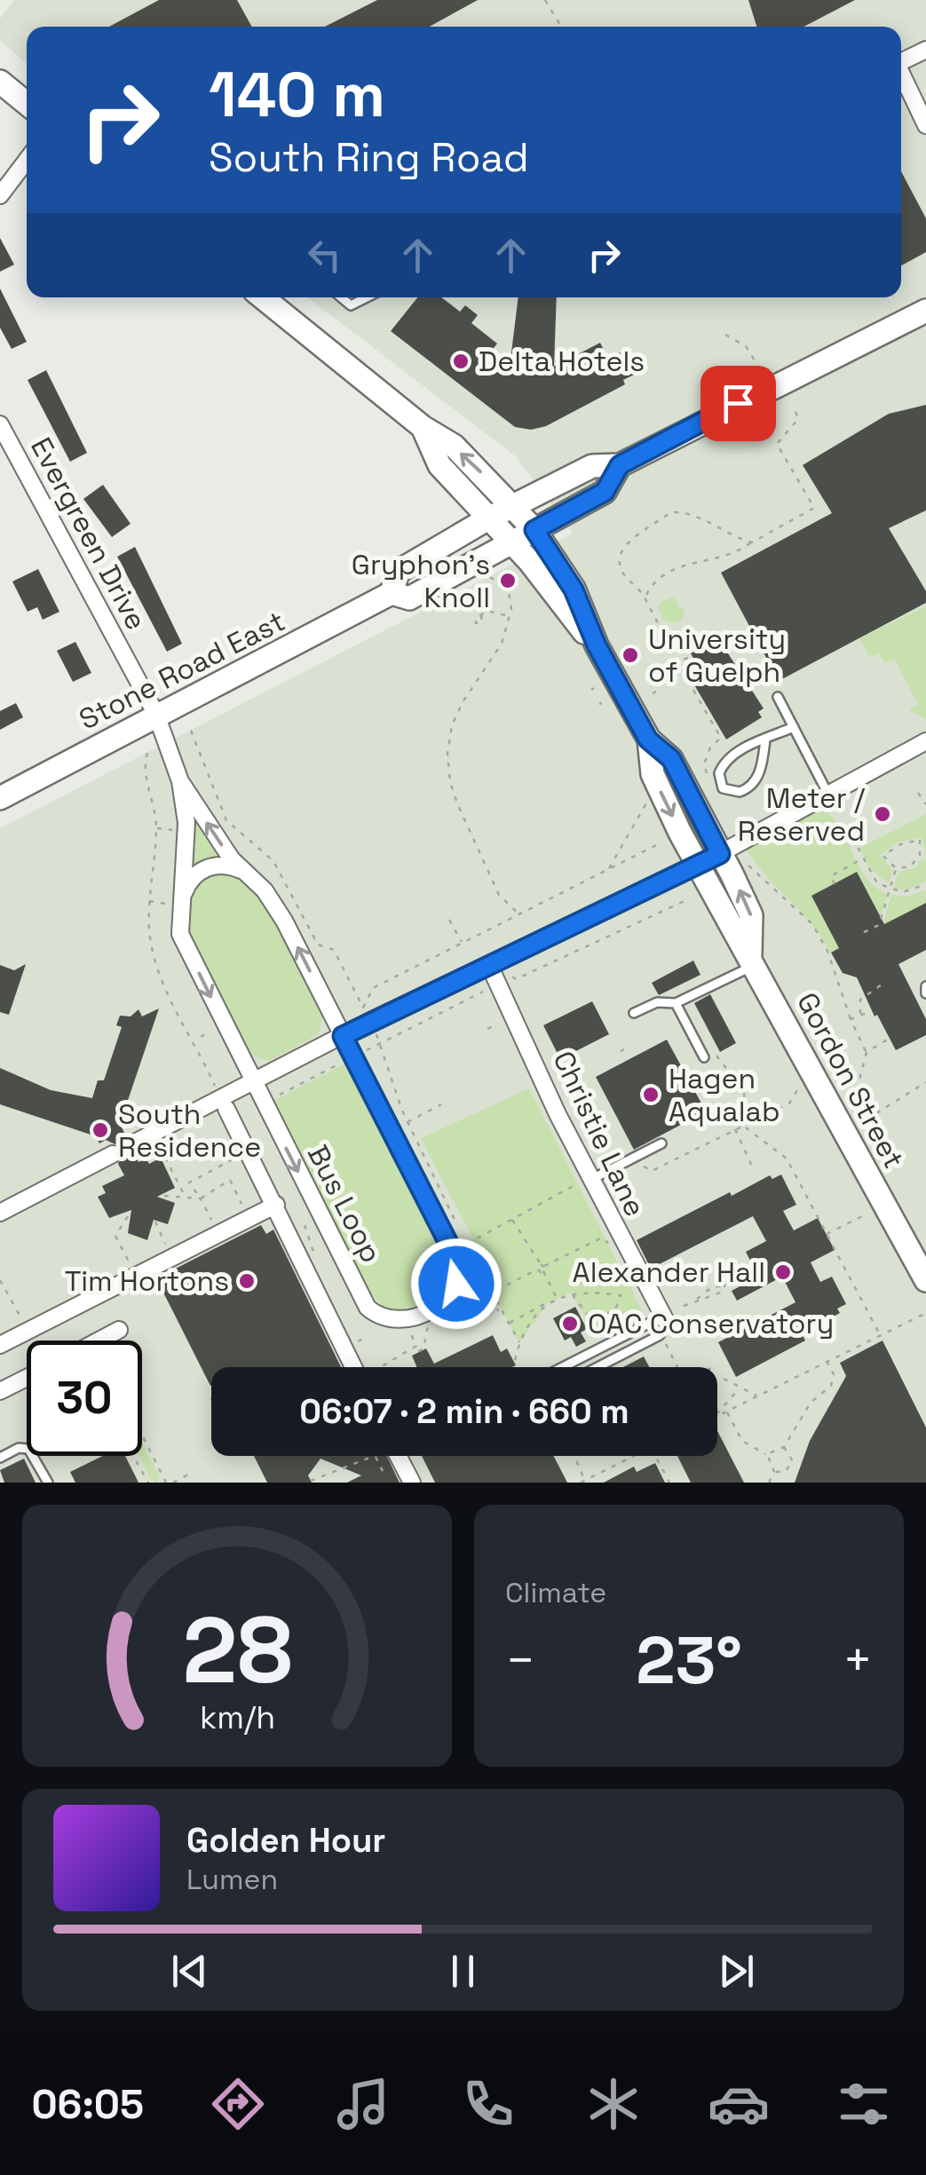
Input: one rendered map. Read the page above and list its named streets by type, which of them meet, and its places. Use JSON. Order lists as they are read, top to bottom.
{
  "streets": {
    "main road": ["Stone Road East", "Gordon Street"],
    "street": ["Evergreen Drive", "Christie Lane", "Bus Loop"]
  },
  "crossings": [
    ["Evergreen Drive", "Stone Road East"],
    ["Evergreen Drive", "Bus Loop"],
    ["Stone Road East", "Gordon Street"],
    ["Stone Road East", "Bus Loop"]
  ],
  "places": [
    "Delta Hotels",
    "Gryphon's Knoll",
    "University of Guelph",
    "Meter / Reserved",
    "Hagen Aqualab",
    "South Residence",
    "Alexander Hall",
    "Tim Hortons",
    "OAC Conservatory"
  ],
  "page": {
    "turn": ["140 m", "South Ring Road"],
    "limit": "30",
    "trip": "06:07 · 2 min · 660 m",
    "tile": "Climate",
    "heat": ["−", "23°", "+"],
    "song": ["Golden Hour", "Lumen"],
    "tabs": "06:05",
    "gauge": ["28", "km/h"]
  }
}
